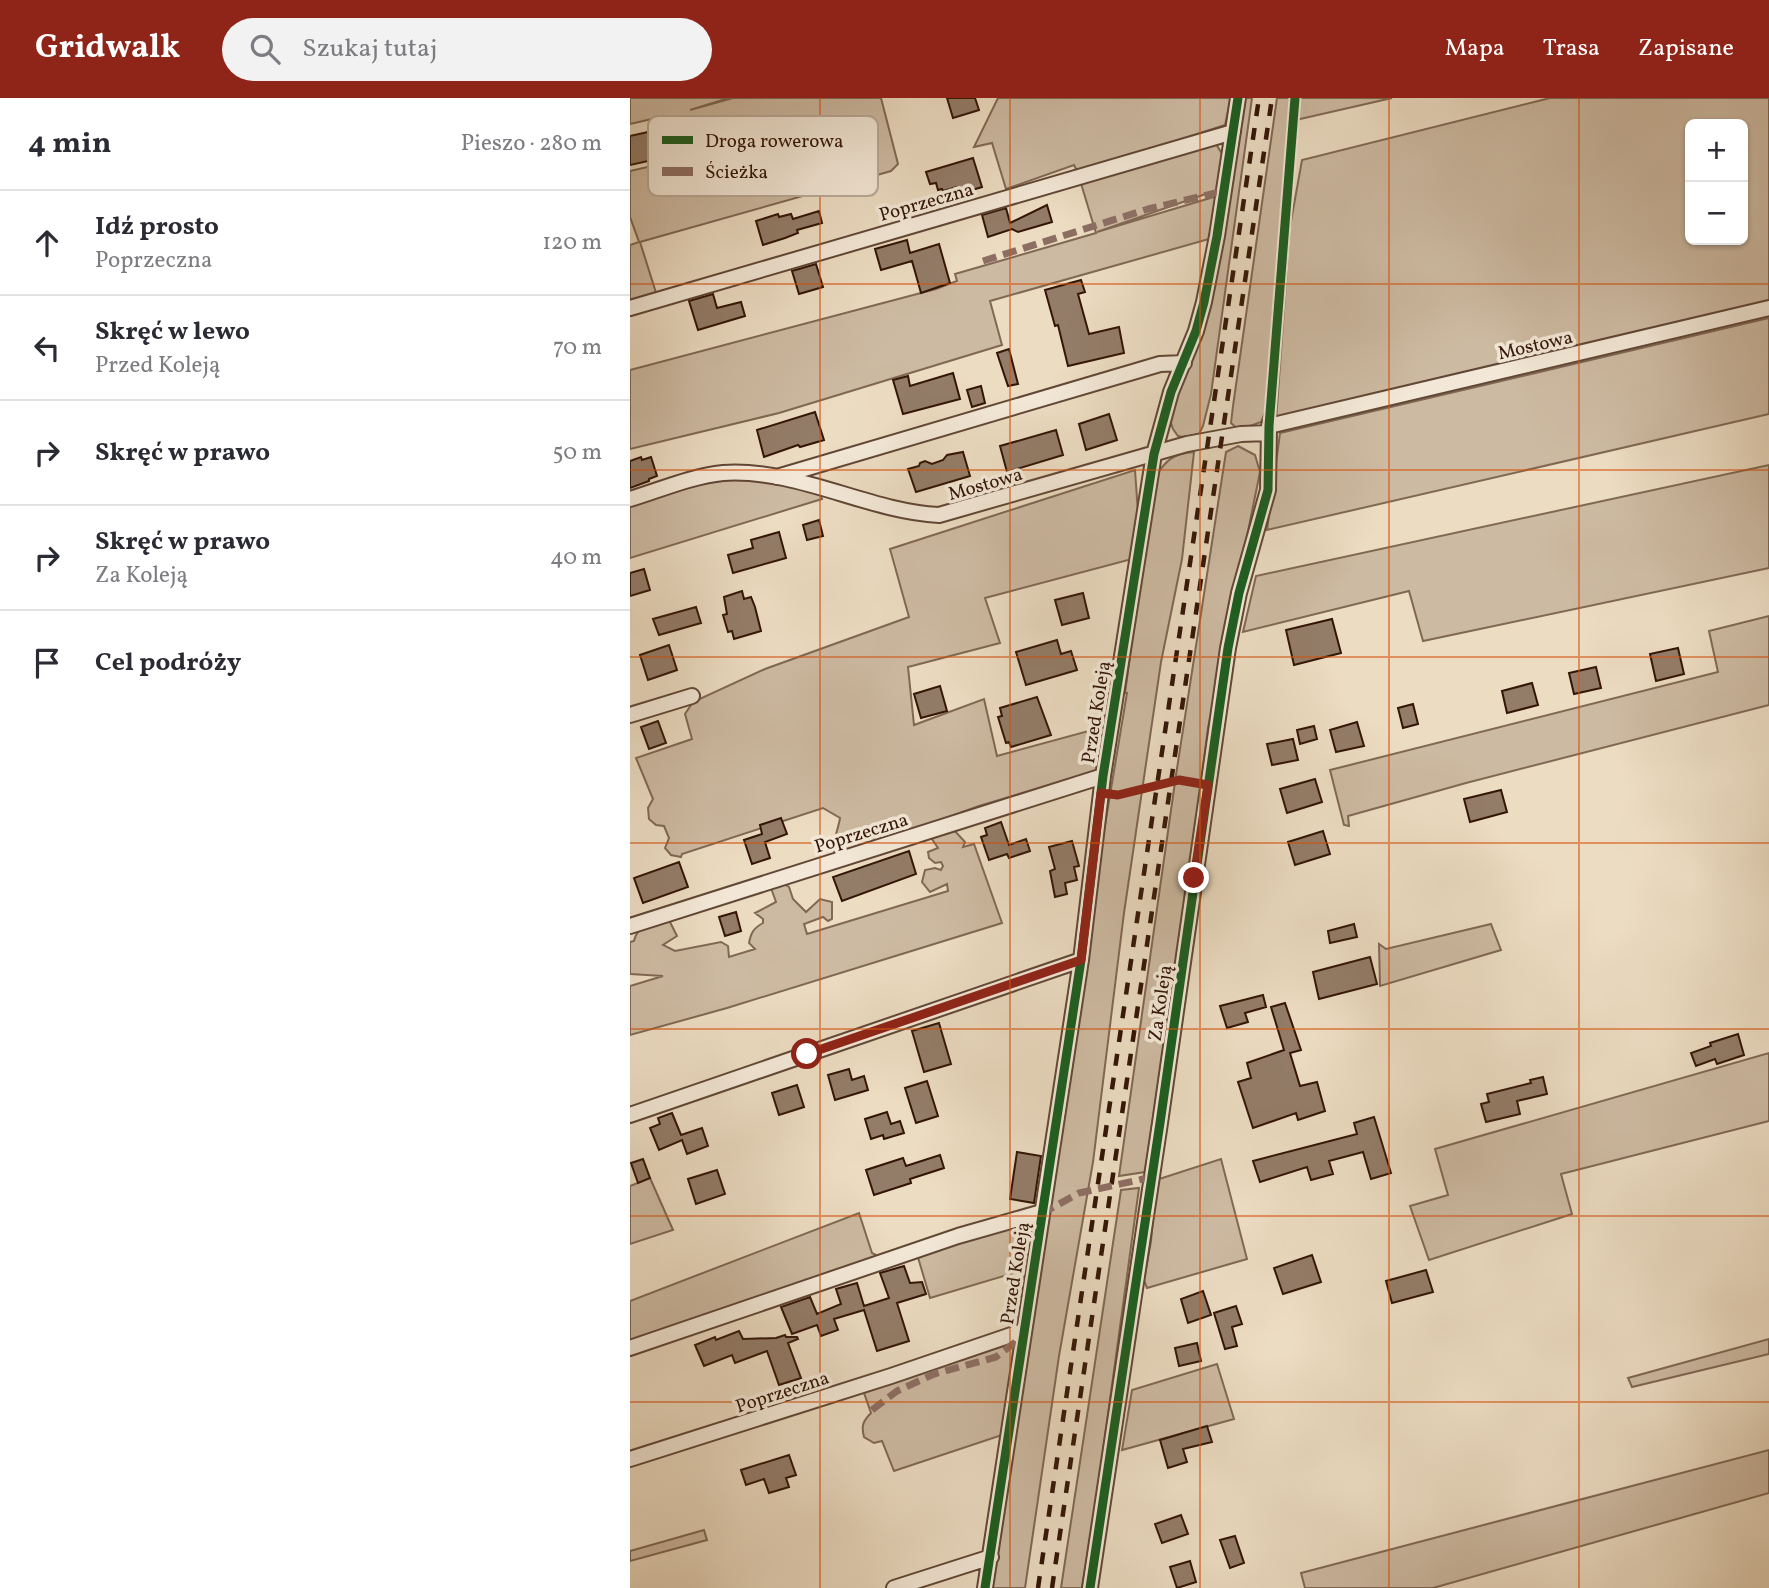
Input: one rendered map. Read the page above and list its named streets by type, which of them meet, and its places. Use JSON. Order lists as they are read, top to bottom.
{
  "streets": {
    "street": [
      "Poprzeczna",
      "Mostowa",
      "Przed Koleją",
      "Za Koleją"
    ]
  },
  "crossings": [
    ["Poprzeczna", "Przed Koleją"],
    ["Mostowa", "Przed Koleją"],
    ["Mostowa", "Za Koleją"]
  ],
  "legend": ["Droga rowerowa", "Ścieżka"],
  "page": {
    "header": "Gridwalk",
    "search": "Szukaj tutaj",
    "nav": ["Mapa", "Trasa", "Zapisane"],
    "heading": ["4 min", "Pieszo · 280 m"],
    "map_buttons": ["+", "−"],
    "list": [
      ["Idź prosto", "Poprzeczna", "120 m"],
      ["Skręć w lewo", "Przed Koleją", "70 m"],
      ["Skręć w prawo", "50 m"],
      ["Skręć w prawo", "Za Koleją", "40 m"],
      "Cel podróży"
    ]
  }
}
